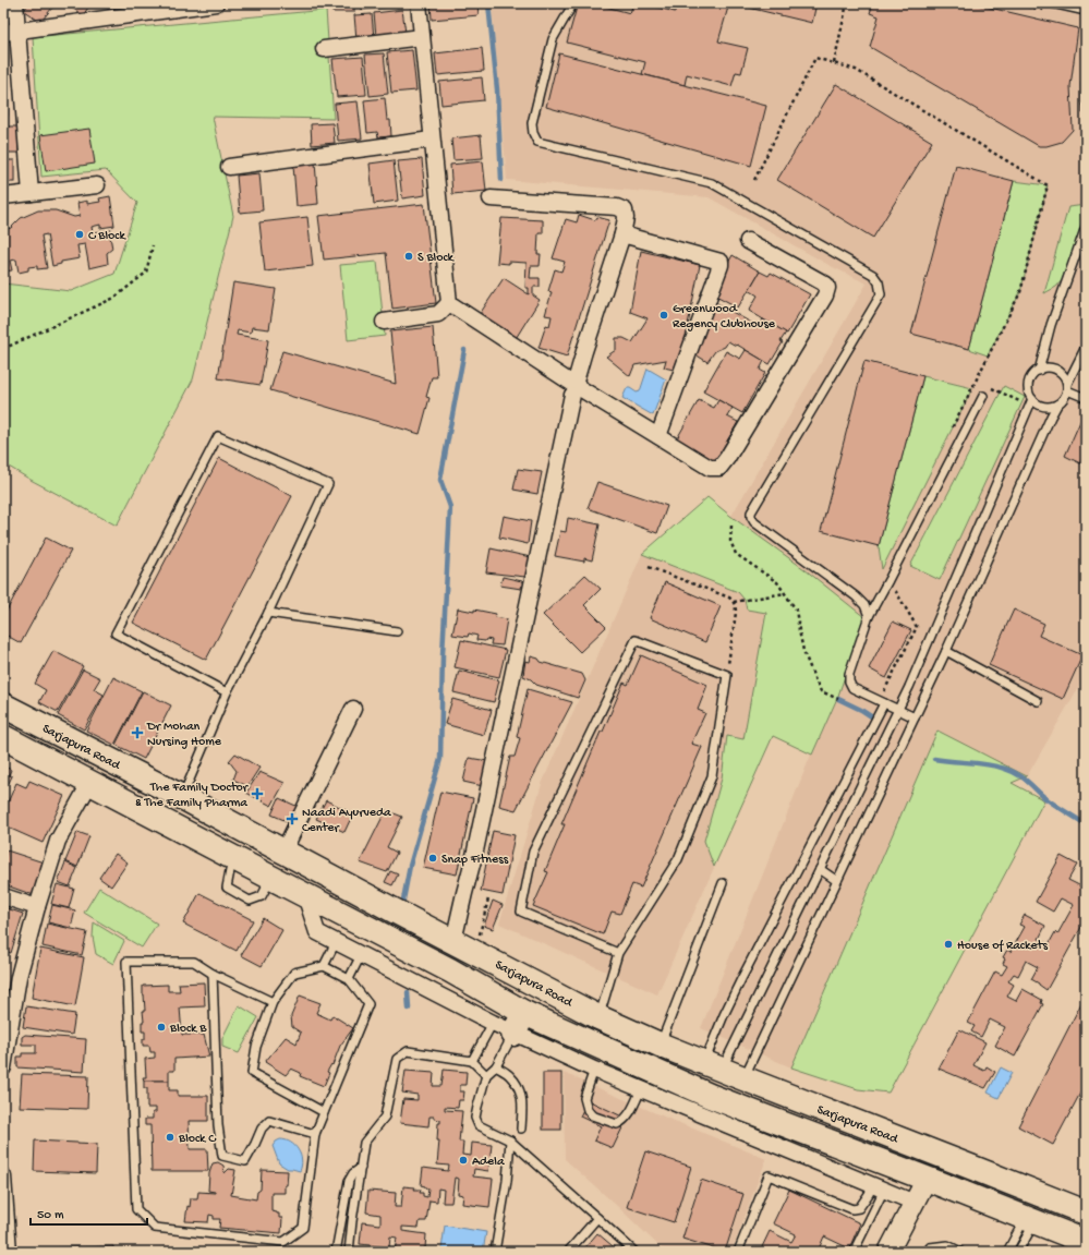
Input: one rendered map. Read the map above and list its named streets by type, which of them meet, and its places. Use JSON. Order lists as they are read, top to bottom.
{
  "streets": {
    "main road": ["Sarjapura Road"]
  },
  "places": {
    "other": [
      "C Block",
      "S Block",
      "Greenwood Regency Clubhouse",
      "Snap Fitness",
      "House of Rackets",
      "Block B",
      "Block C",
      "Adela"
    ],
    "health": ["Dr Mohan Nursing Home", "The Family Doctor & The Family Pharma", "Naadi Ayurveda Center"]
  },
  "scale_bar": "50 m"
}
